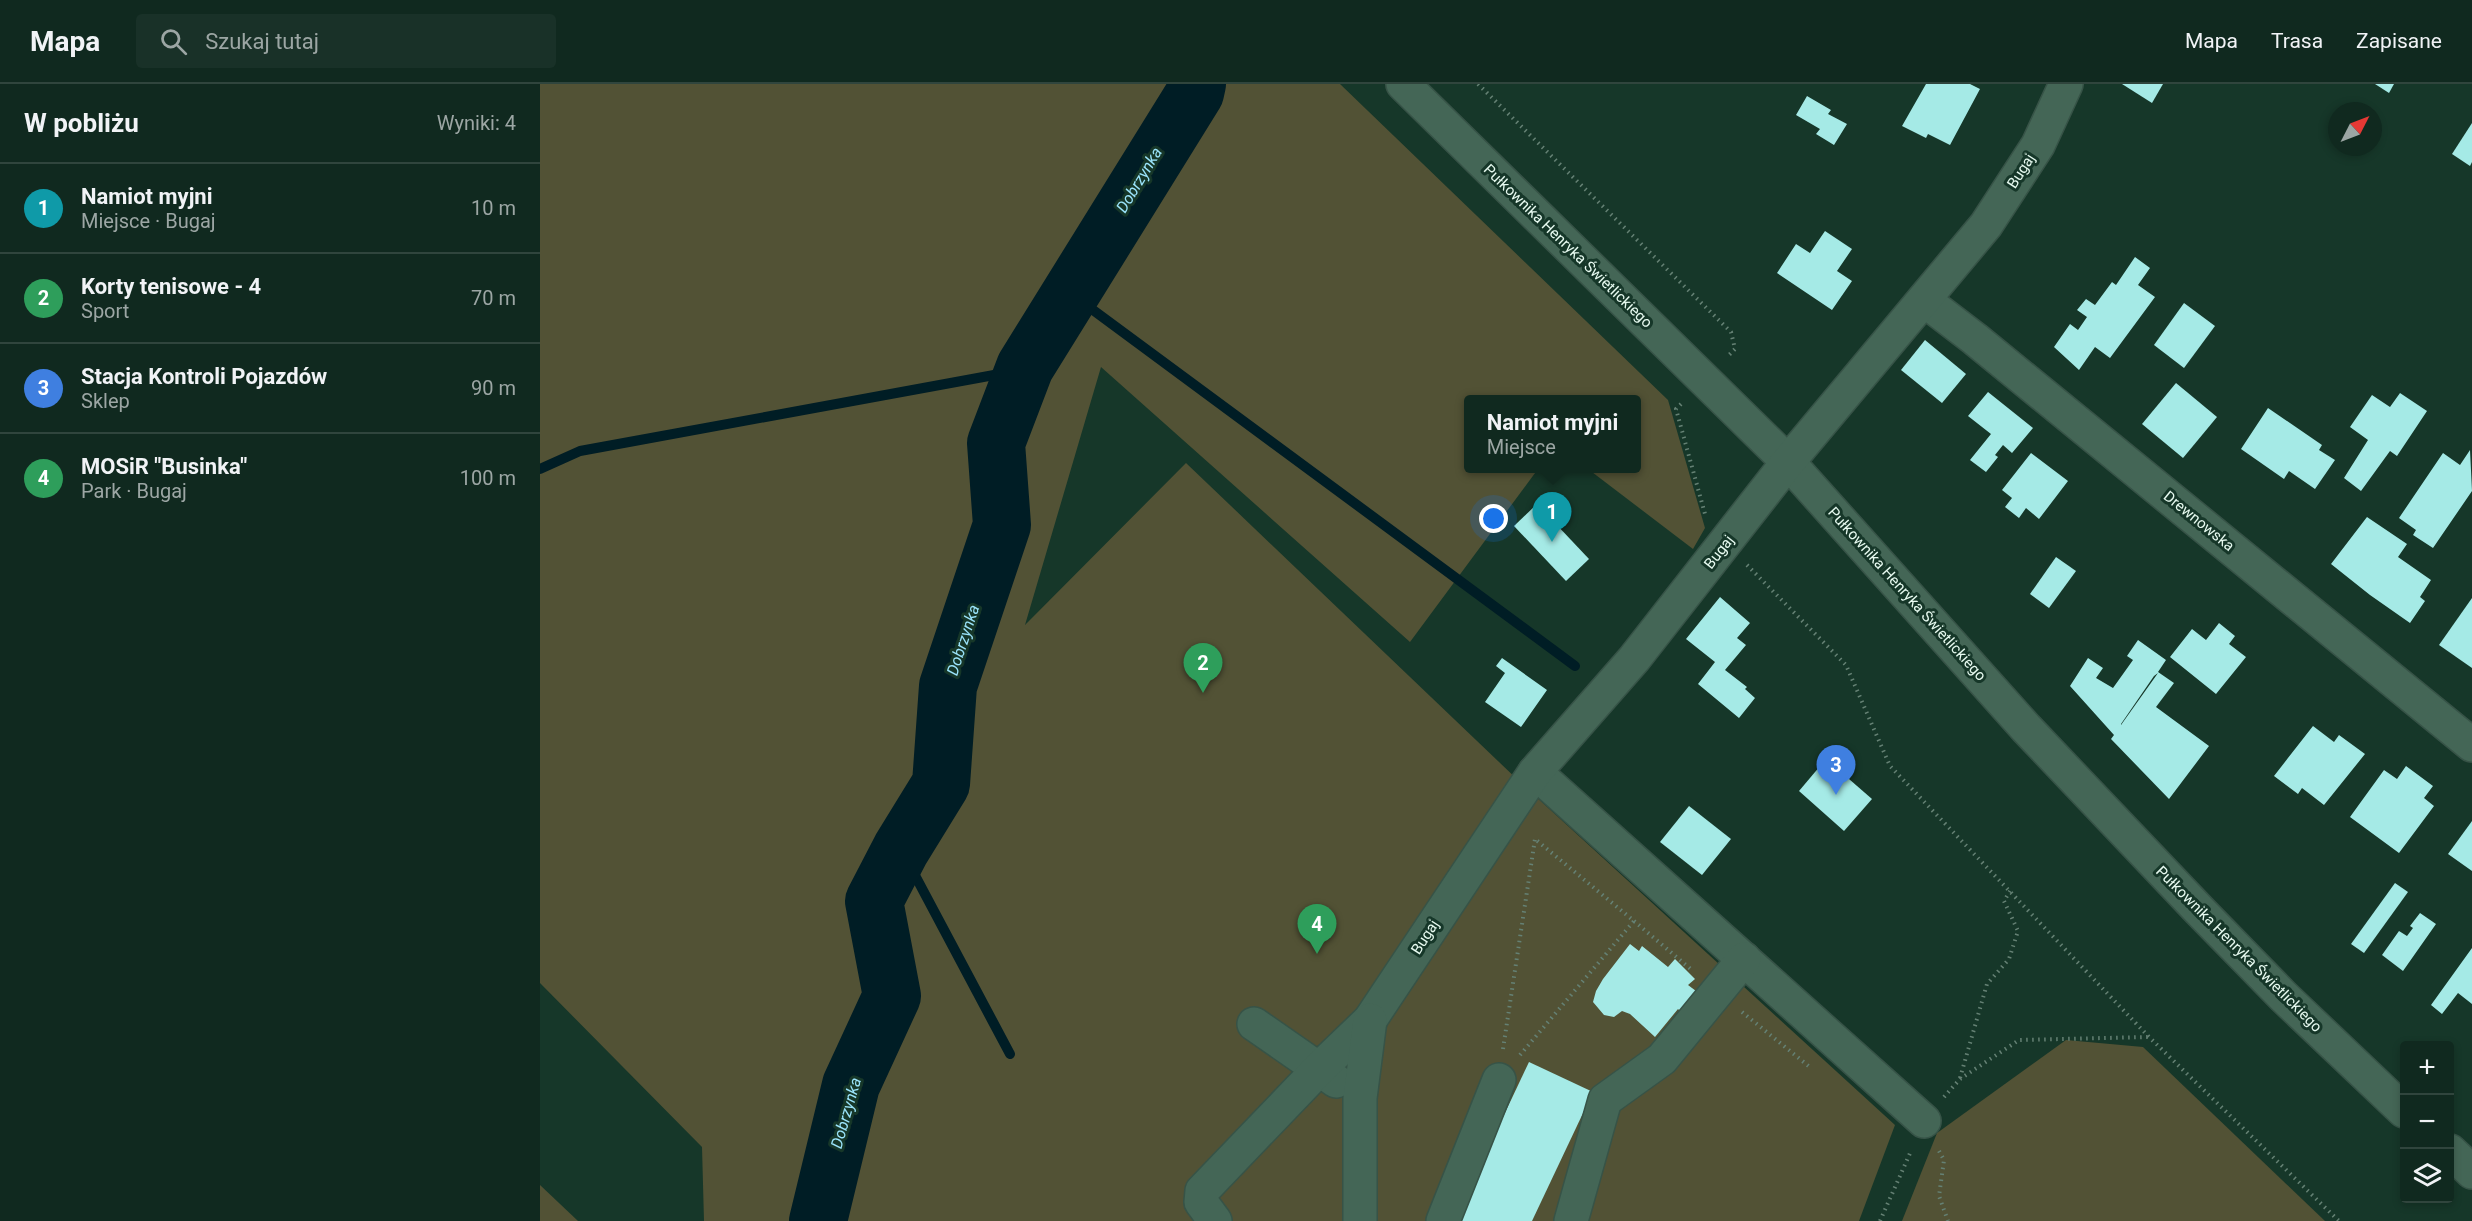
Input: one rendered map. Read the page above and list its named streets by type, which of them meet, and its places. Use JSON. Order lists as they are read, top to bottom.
{
  "streets": {
    "street": ["Bugaj", "Pułkownika Henryka Świetlickiego", "Drewnowska"]
  },
  "crossings": [
    ["Bugaj", "Pułkownika Henryka Świetlickiego"],
    ["Bugaj", "Drewnowska"]
  ],
  "water": ["Dobrzynka"],
  "north": "top right",
  "page": {
    "header": "Mapa",
    "search": "Szukaj tutaj",
    "nav": ["Mapa", "Trasa", "Zapisane"],
    "heading": ["W pobliżu", "Wyniki: 4"],
    "list": [
      {
        "mark": "1",
        "name": "Namiot myjni",
        "note": "Miejsce · Bugaj",
        "value": "10 m"
      },
      {
        "mark": "2",
        "name": "Korty tenisowe - 4",
        "note": "Sport",
        "value": "70 m"
      },
      {
        "mark": "3",
        "name": "Stacja Kontroli Pojazdów",
        "note": "Sklep",
        "value": "90 m"
      },
      {
        "mark": "4",
        "name": "MOSiR \"Businka\"",
        "note": "Park · Bugaj",
        "value": "100 m"
      }
    ],
    "popup": ["Namiot myjni", "Miejsce"],
    "pins": [
      "1",
      "2",
      "3",
      "4"
    ],
    "map_buttons": ["+", "−"]
  }
}
